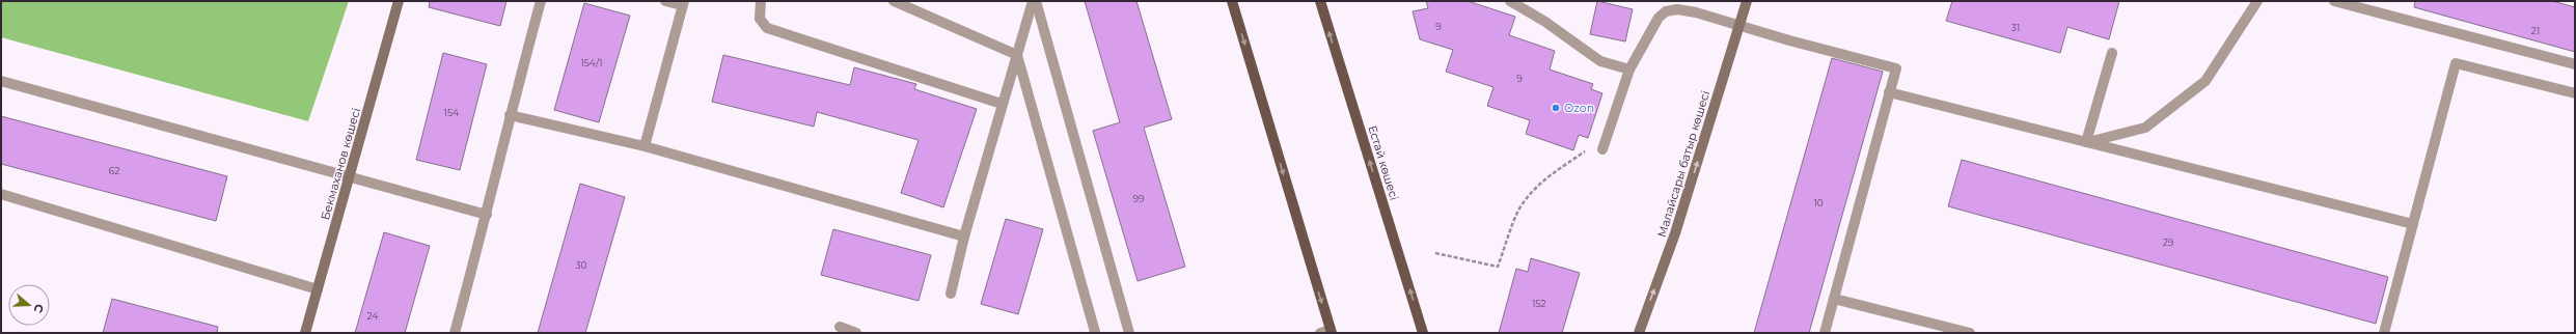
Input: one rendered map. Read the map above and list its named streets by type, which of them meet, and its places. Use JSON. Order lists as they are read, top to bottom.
{
  "streets": {
    "main road": ["Естай көшесі"],
    "street": ["Бекмаханов көшесі", "Малайсары батыр көшесі"]
  },
  "one_way": ["Малайсары батыр көшесі"],
  "places": ["Ozon"],
  "house_numbers": [
    "9",
    "31",
    "21",
    "154/1",
    "9",
    "154",
    "62",
    "99",
    "10",
    "29",
    "30",
    "152",
    "24"
  ],
  "north": "right"
}
